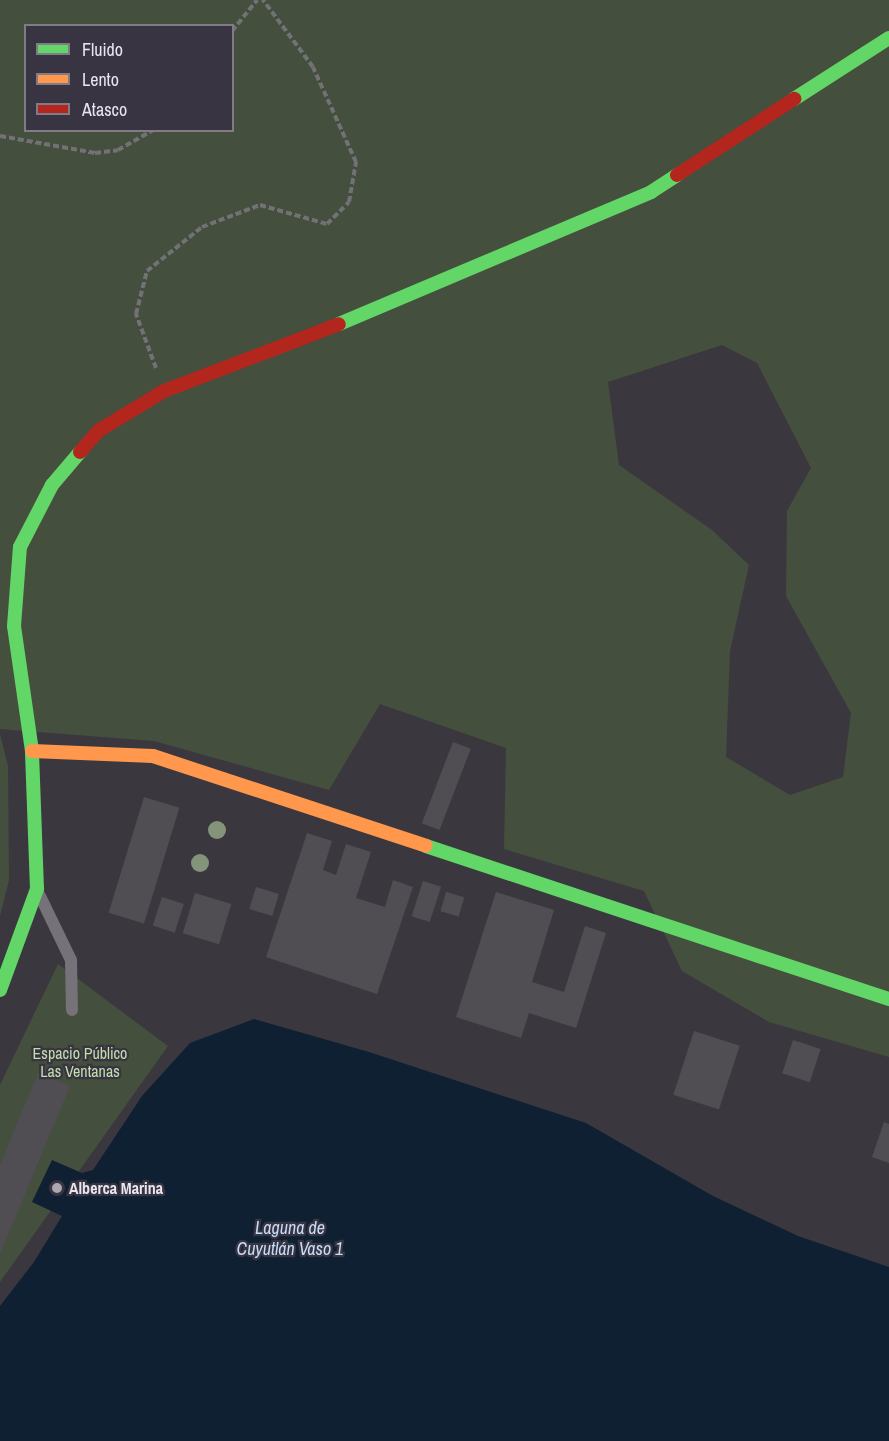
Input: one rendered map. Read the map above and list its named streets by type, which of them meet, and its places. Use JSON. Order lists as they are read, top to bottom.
{
  "water": ["Laguna de Cuyutlán Vaso 1"],
  "parks": ["Espacio Público Las Ventanas"],
  "places": ["Alberca Marina"],
  "legend": ["Fluido", "Lento", "Atasco"]
}
